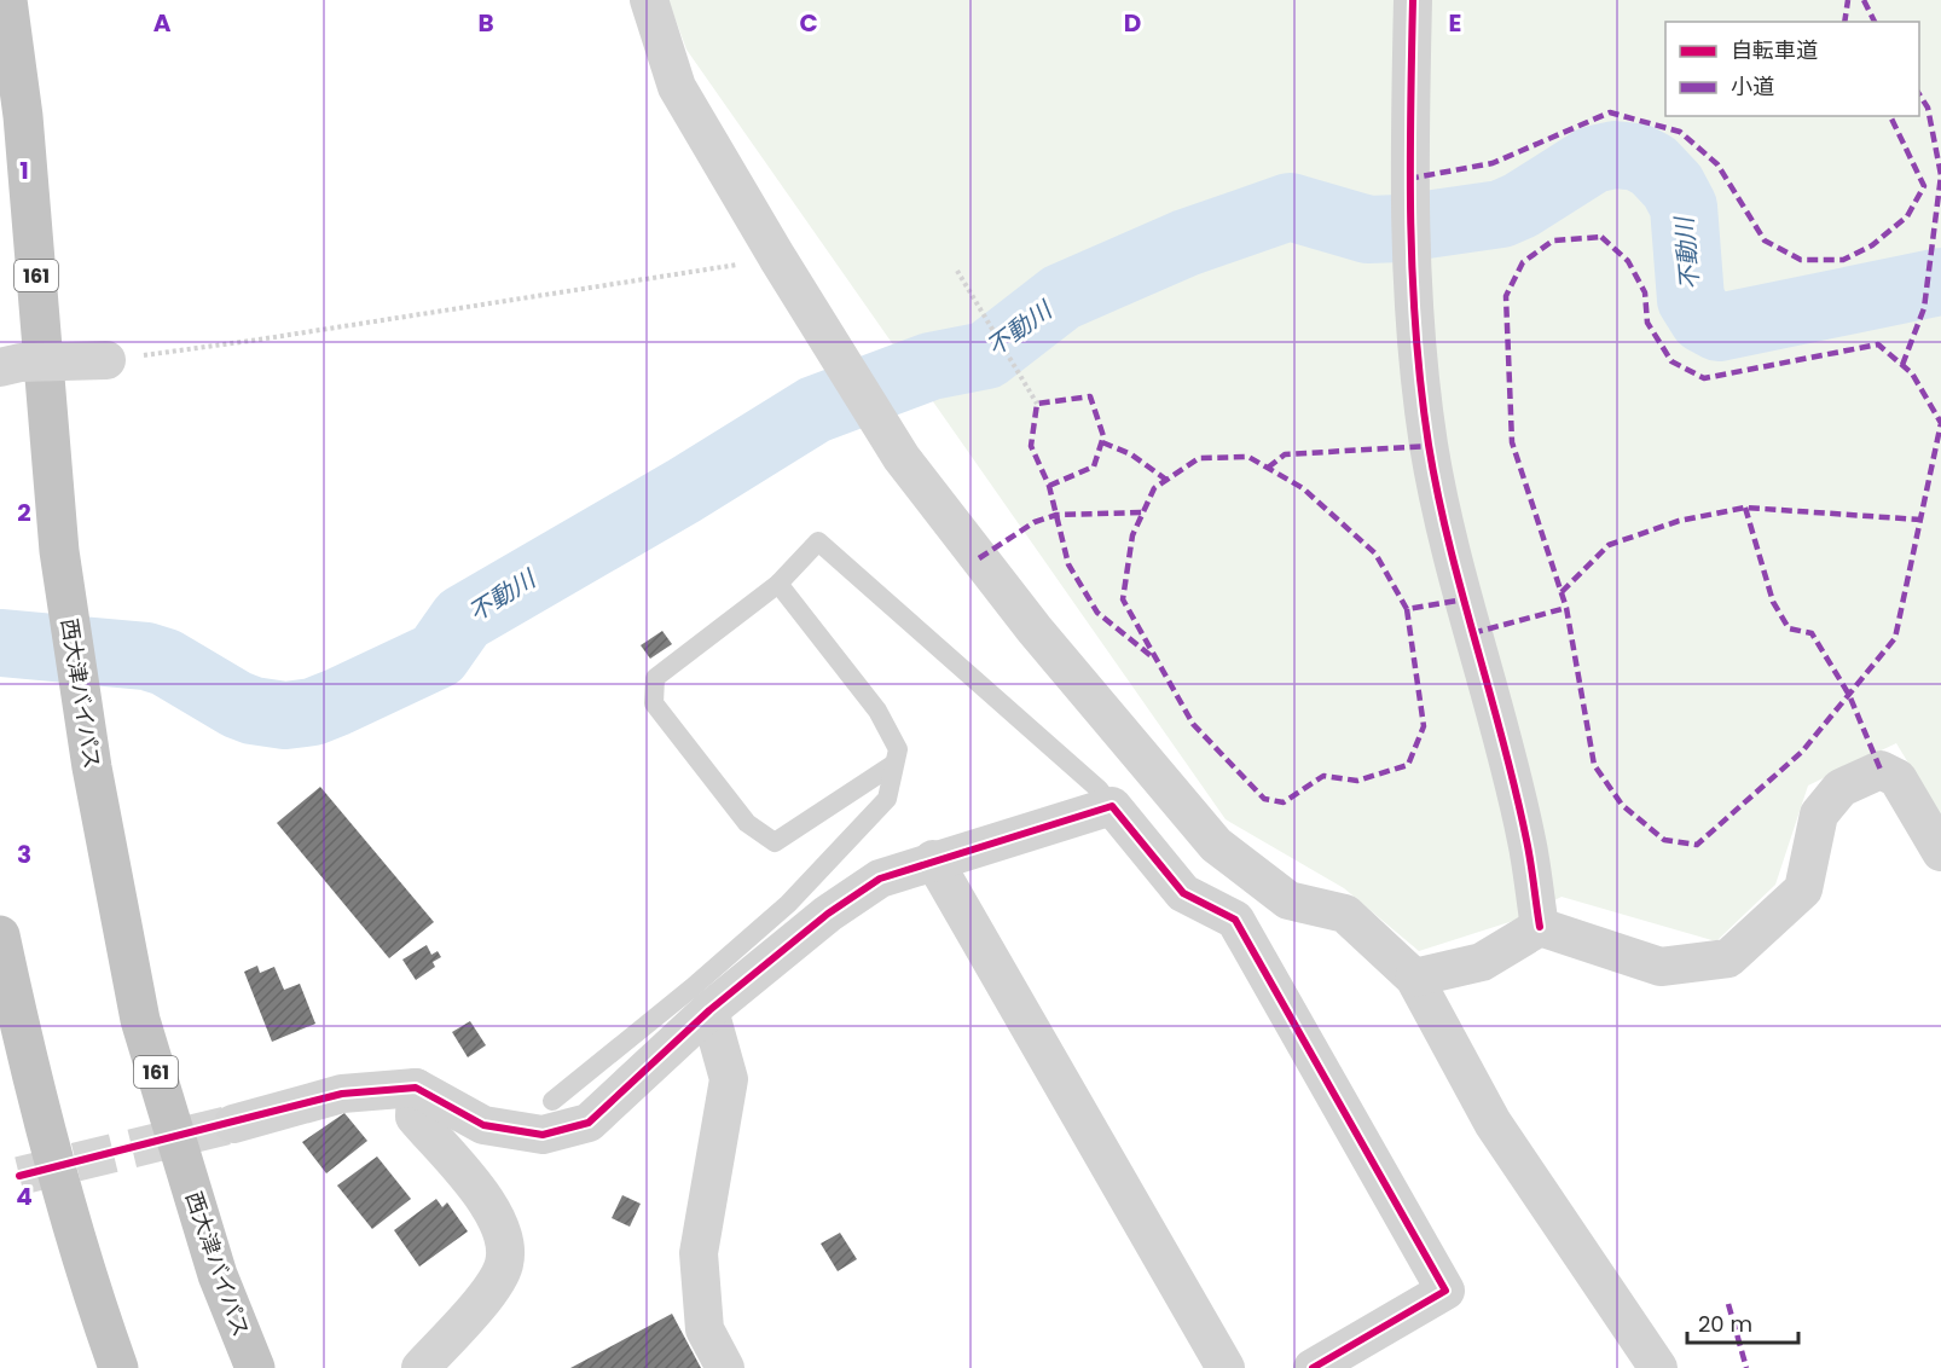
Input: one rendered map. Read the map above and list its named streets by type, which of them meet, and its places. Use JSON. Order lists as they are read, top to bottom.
{
  "streets": {
    "highway": ["161", "西大津バイパス"]
  },
  "water": ["不動川"],
  "legend": ["自転車道", "小道"],
  "scale_bar": "20 m",
  "grid": {
    "columns": [
      "A",
      "B",
      "C",
      "D",
      "E"
    ],
    "rows": [
      "1",
      "2",
      "3",
      "4"
    ]
  }
}
